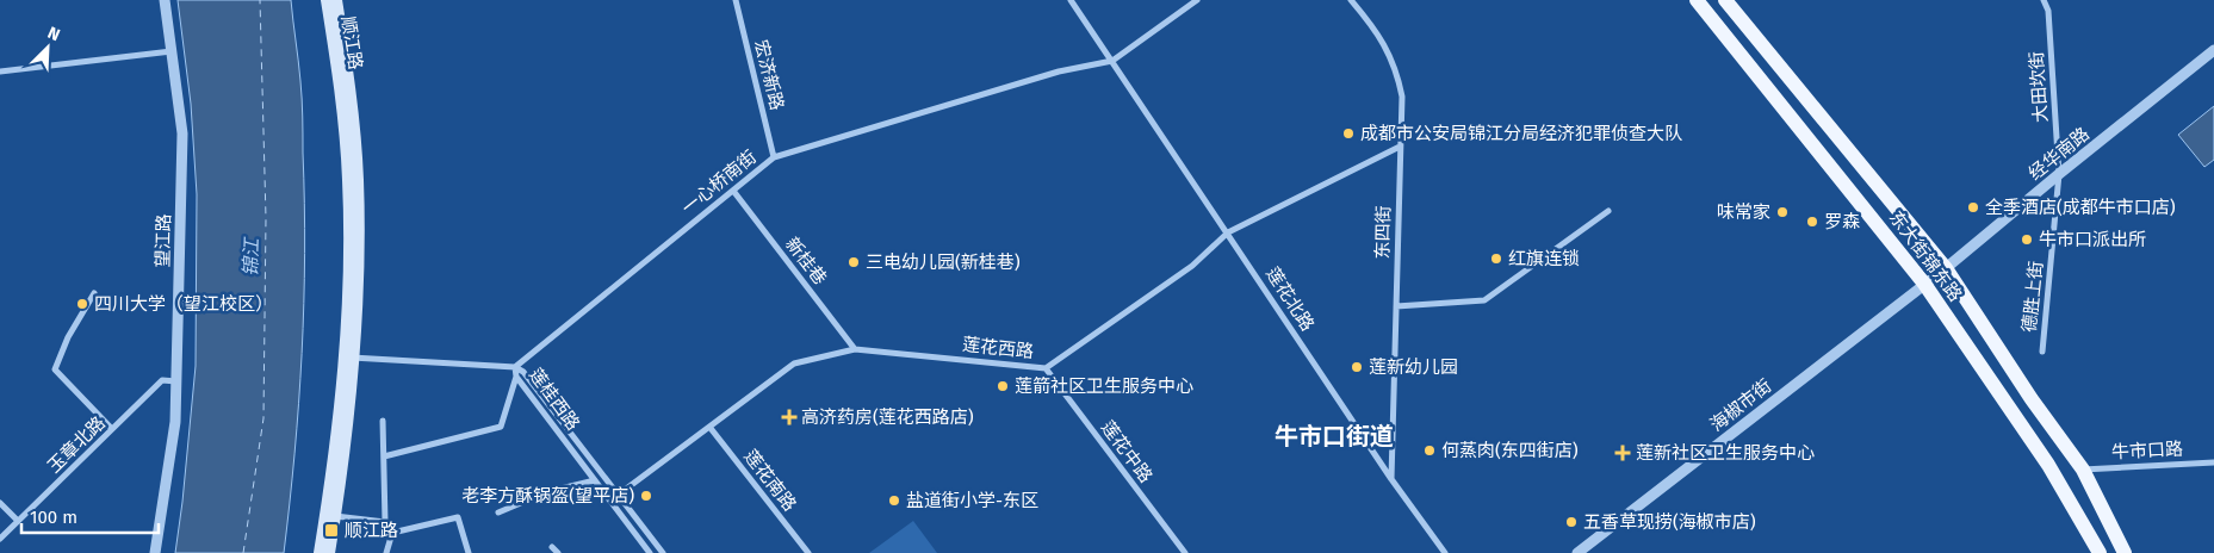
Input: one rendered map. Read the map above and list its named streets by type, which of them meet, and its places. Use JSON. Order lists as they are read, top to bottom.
{
  "streets": {
    "main road": ["顺江路", "东大街锦东路"],
    "street": [
      "宏济新路",
      "大田坎街",
      "经华南路",
      "一心桥南街",
      "东四街",
      "望江路",
      "新桂巷",
      "德胜上街",
      "莲花北路",
      "莲花西路",
      "莲桂西路",
      "海椒市街",
      "玉章北路",
      "牛市口路",
      "莲花中路",
      "莲花南路"
    ]
  },
  "crossings": [
    ["宏济新路", "一心桥南街"],
    ["大田坎街", "经华南路"],
    ["大田坎街", "德胜上街"],
    ["经华南路", "东大街锦东路"],
    ["经华南路", "德胜上街"],
    ["经华南路", "海椒市街"],
    ["一心桥南街", "新桂巷"],
    ["一心桥南街", "莲花北路"],
    ["一心桥南街", "莲桂西路"],
    ["东四街", "莲花北路"],
    ["东四街", "莲花西路"],
    ["望江路", "玉章北路"],
    ["东大街锦东路", "海椒市街"],
    ["东大街锦东路", "牛市口路"],
    ["新桂巷", "莲花西路"],
    ["莲花北路", "莲花西路"],
    ["莲花西路", "莲桂西路"],
    ["莲花西路", "莲花中路"],
    ["莲花西路", "莲花南路"]
  ],
  "districts": ["牛市口街道"],
  "water": ["锦江"],
  "places": {
    "other": [
      "成都市公安局锦江分局经济犯罪侦查大队",
      "全季酒店(成都牛市口店)",
      "味常家",
      "罗森",
      "牛市口派出所",
      "红旗连锁",
      "三电幼儿园(新桂巷)",
      "四川大学（望江校区）",
      "莲新幼儿园",
      "莲箭社区卫生服务中心",
      "何蒸肉(东四街店)",
      "老李方酥锅盔(望平店)",
      "盐道街小学-东区",
      "五香草现捞(海椒市店)"
    ],
    "health": ["高济药房(莲花西路店)", "莲新社区卫生服务中心"],
    "transit": ["顺江路"]
  },
  "scale_bar": "100 m",
  "north": "top right"
}
